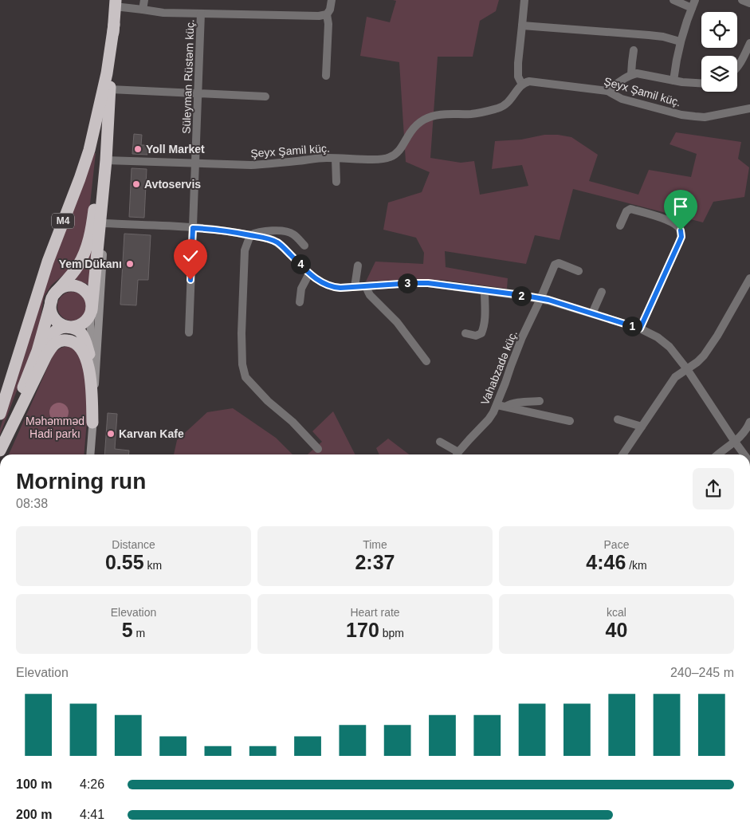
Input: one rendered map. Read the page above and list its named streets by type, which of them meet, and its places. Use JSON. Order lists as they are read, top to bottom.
{
  "streets": {
    "highway": ["M4"],
    "street": ["Süleyman Rüstəm küç.", "Şeyx Şamil küç.", "Vahabzadə küç."]
  },
  "crossings": [
    ["Süleyman Rüstəm küç.", "Şeyx Şamil küç."]
  ],
  "parks": ["Məhəmməd Hadi parkı"],
  "places": [
    "Yoll Market",
    "Avtoservis",
    "Yem Dükanı",
    "Karvan Kafe"
  ],
  "page": {
    "pins": [
      "4",
      "3",
      "2",
      "1"
    ],
    "heading": ["Morning run", "08:38"],
    "stats": [
      ["Distance", "0.55 km"],
      ["Time", "2:37"],
      ["Pace", "4:46 /km"],
      ["Elevation", "5 m"],
      ["Heart rate", "170 bpm"],
      ["kcal", "40"]
    ],
    "chart": ["Elevation", "240–245 m"],
    "list": [
      {
        "name": "100 m",
        "note": "4:26"
      },
      {
        "name": "200 m",
        "note": "4:41"
      }
    ]
  }
}
